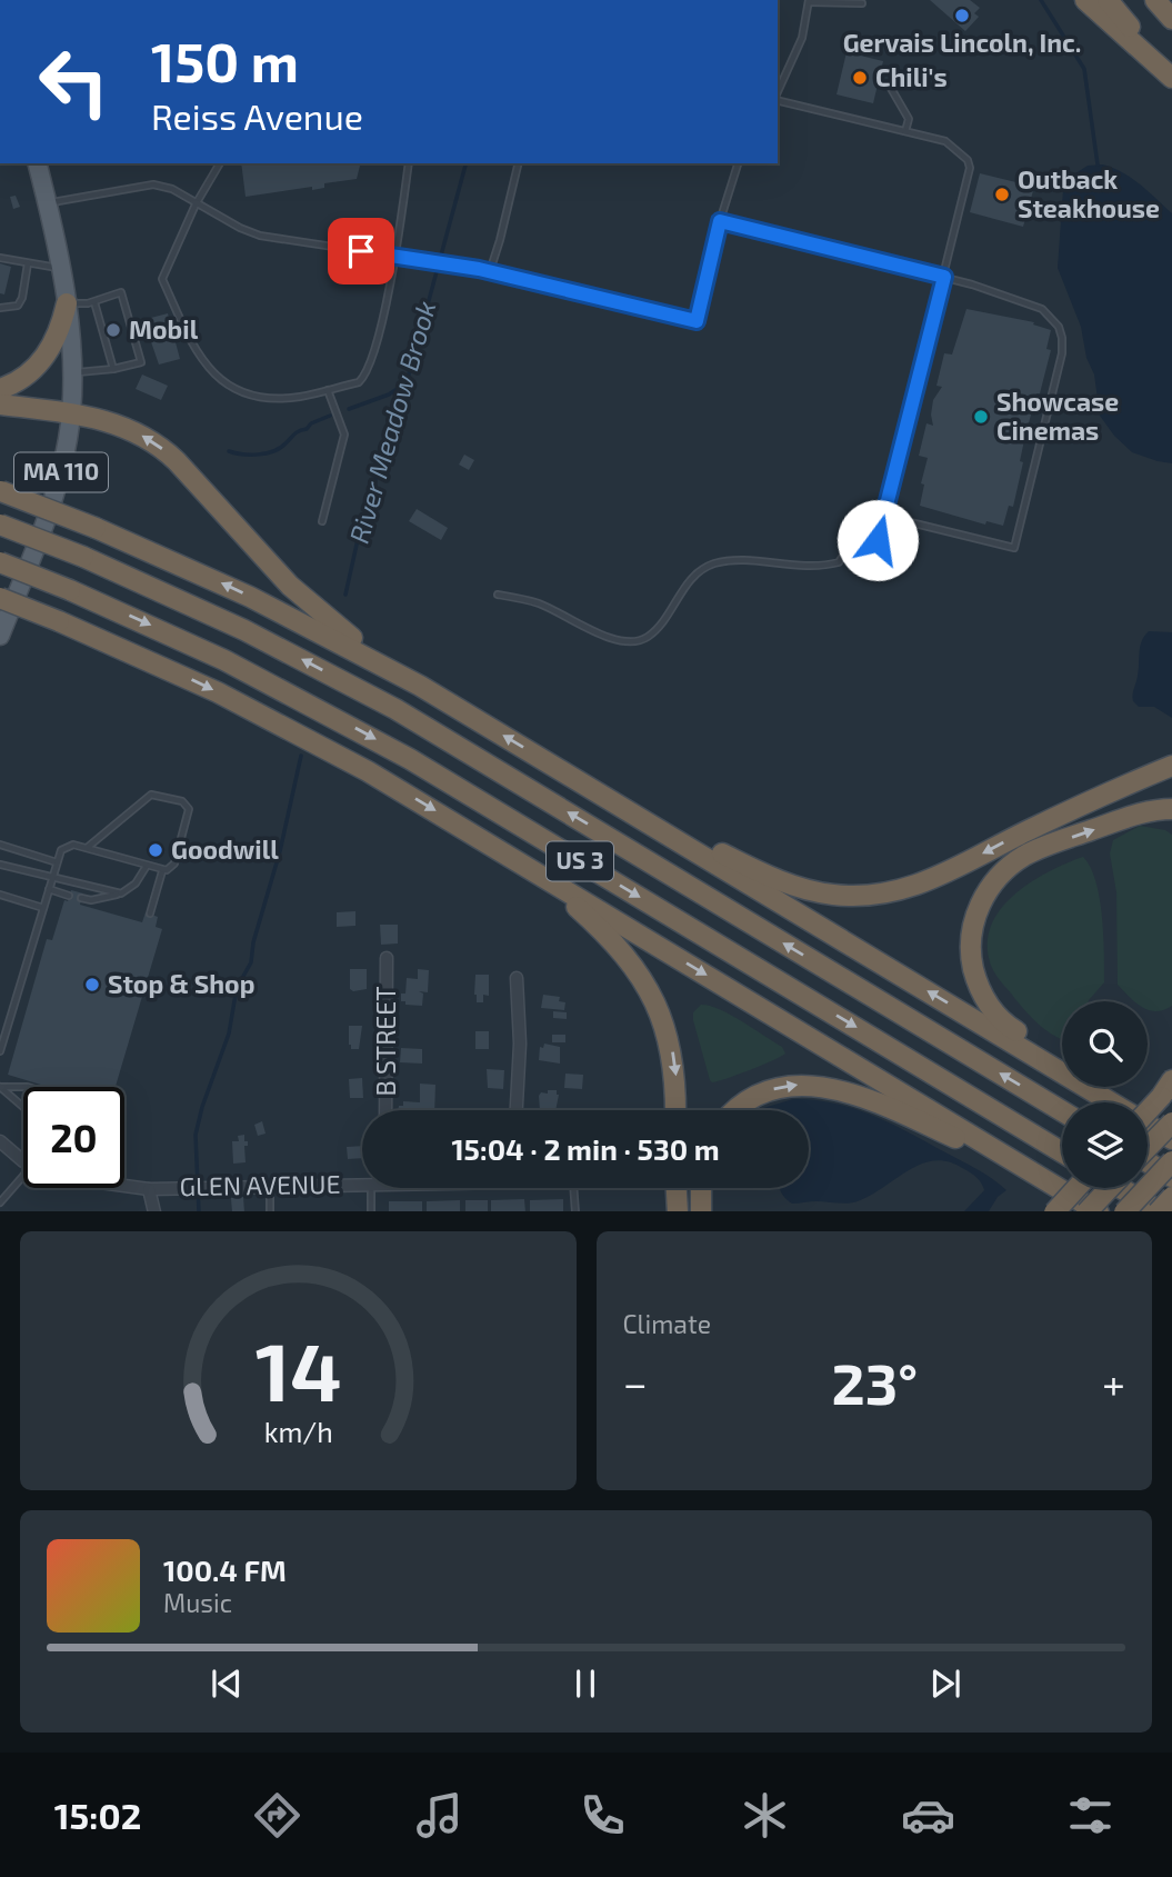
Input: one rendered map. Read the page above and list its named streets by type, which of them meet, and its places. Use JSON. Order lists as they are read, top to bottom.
{
  "streets": {
    "highway": ["US 3"],
    "main road": ["MA 110"],
    "street": ["B STREET", "GLEN AVENUE"]
  },
  "water": ["River Meadow Brook"],
  "places": [
    "Gervais Lincoln, Inc.",
    "Chili's",
    "Outback Steakhouse",
    "Mobil",
    "Showcase Cinemas",
    "Goodwill",
    "Stop & Shop"
  ],
  "page": {
    "turn": ["150 m", "Reiss Avenue"],
    "limit": "20",
    "trip": "15:04 · 2 min · 530 m",
    "tile": "Climate",
    "heat": ["−", "23°", "+"],
    "song": ["100.4 FM", "Music"],
    "tabs": "15:02",
    "gauge": ["14", "km/h"]
  }
}
